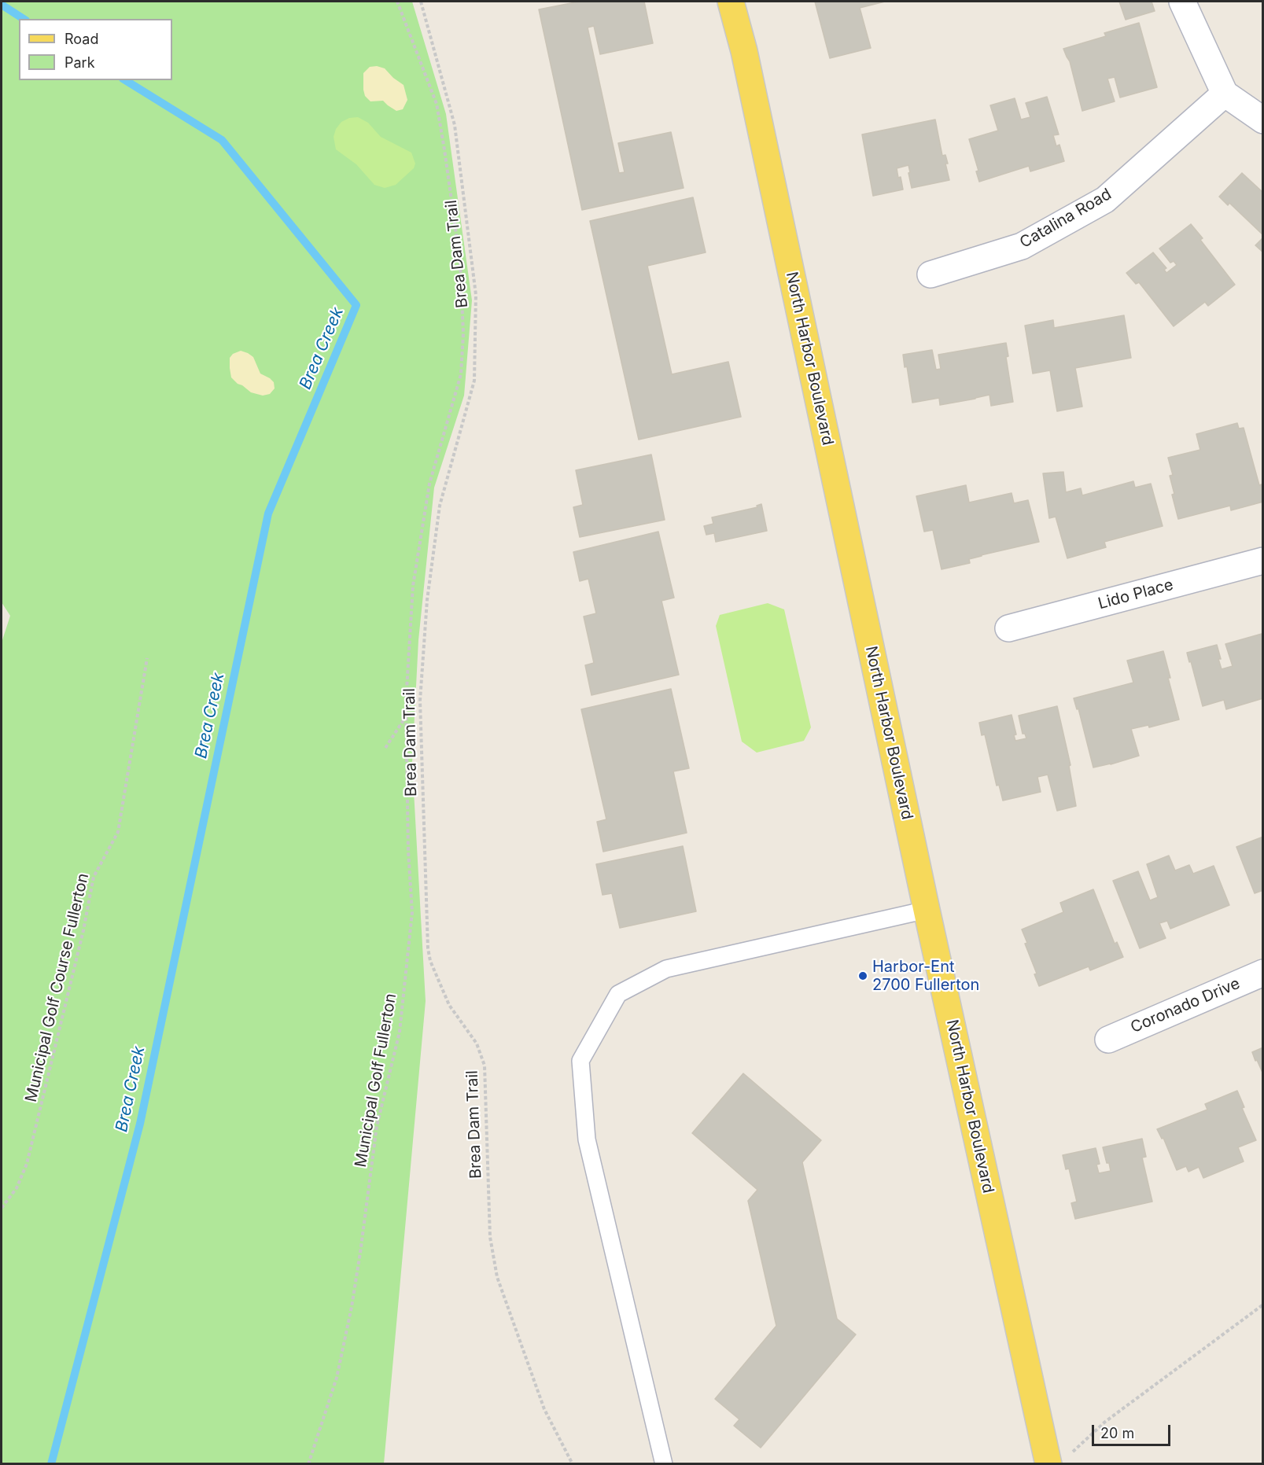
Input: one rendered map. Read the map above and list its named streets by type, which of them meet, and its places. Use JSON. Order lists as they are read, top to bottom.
{
  "streets": {
    "main road": ["North Harbor Boulevard"],
    "street": ["Catalina Road", "Lido Place", "Coronado Drive"],
    "path": ["Brea Dam Trail", "Municipal Golf Course Fullerton", "Municipal Golf Fullerton"]
  },
  "water": ["Brea Creek"],
  "places": ["Harbor-Ent 2700 Fullerton"],
  "legend": ["Road", "Park"],
  "scale_bar": "20 m"
}
